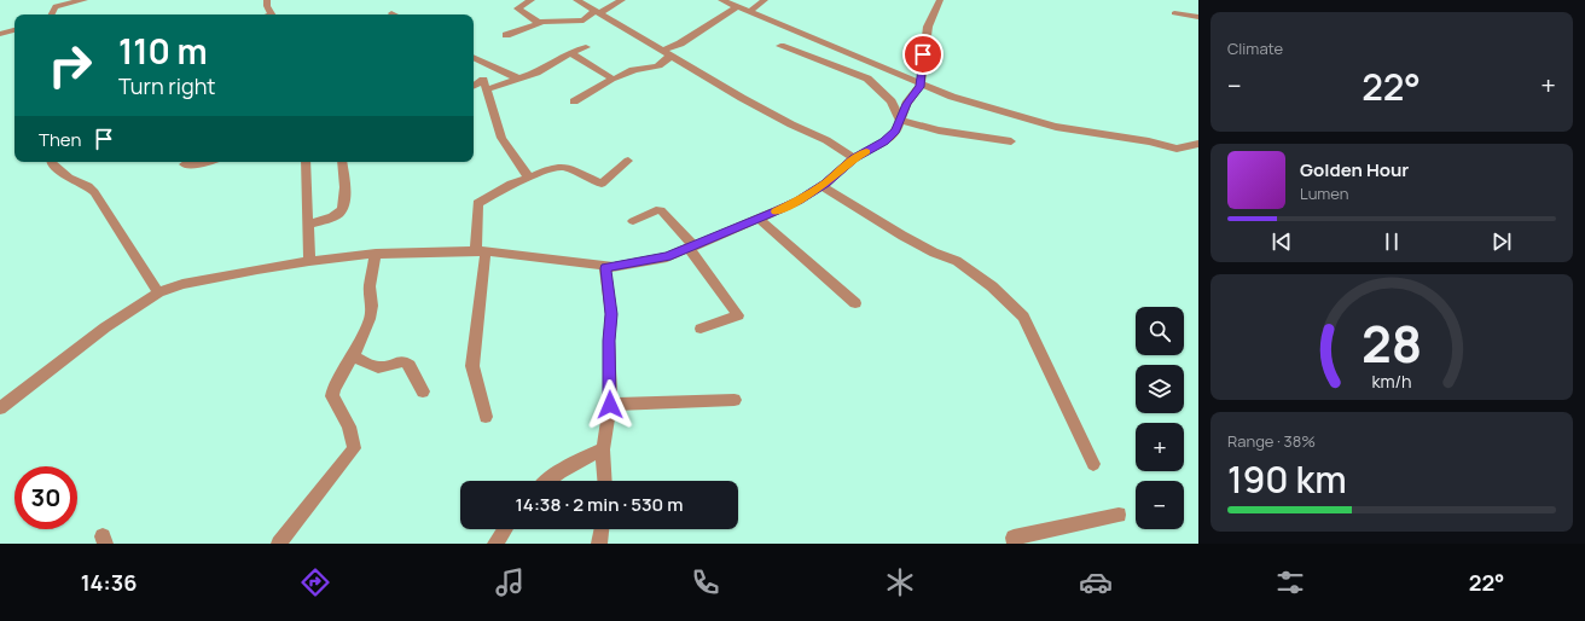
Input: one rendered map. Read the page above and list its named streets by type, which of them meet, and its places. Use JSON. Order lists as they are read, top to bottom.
{
  "page": {
    "tile": [
      "Climate",
      ["Range · 38%", "190 km"]
    ],
    "turn": ["110 m", "Turn right"],
    "heat": ["−", "22°", "+"],
    "then": "Then",
    "song": ["Golden Hour", "Lumen"],
    "map_buttons": ["+", "−"],
    "limit": "30",
    "trip": "14:38 · 2 min · 530 m",
    "tabs": ["14:36", "22°"],
    "gauge": ["28", "km/h"]
  }
}
